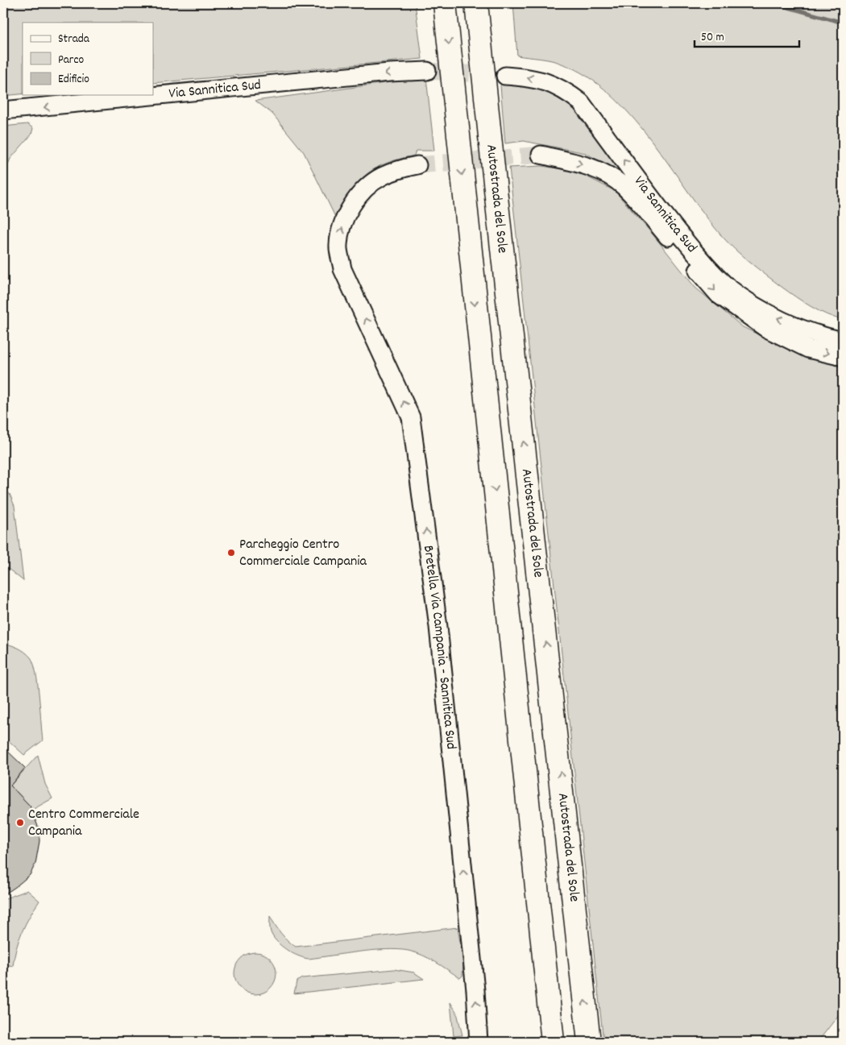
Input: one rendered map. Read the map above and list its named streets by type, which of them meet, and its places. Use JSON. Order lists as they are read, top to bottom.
{
  "streets": {
    "highway": ["Autostrada del Sole"],
    "street": ["Via Sannitica Sud", "Bretella Via Campania - Sannitica Sud"]
  },
  "one_way": ["Bretella Via Campania - Sannitica Sud"],
  "places": ["Parcheggio Centro Commerciale Campania", "Centro Commerciale Campania"],
  "legend": ["Strada", "Parco", "Edificio"],
  "scale_bar": "50 m"
}
